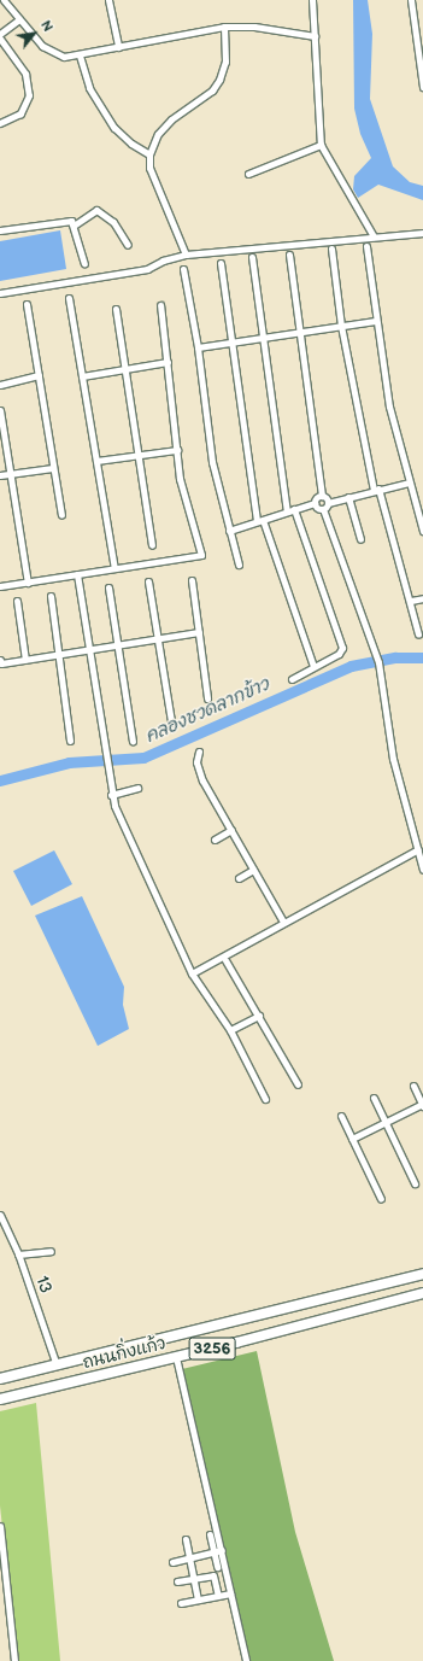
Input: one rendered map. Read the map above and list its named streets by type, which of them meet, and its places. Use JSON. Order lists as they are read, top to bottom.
{
  "streets": {
    "main road": ["3256", "ถนนกิ่งแก้ว"],
    "street": ["13"]
  },
  "crossings": [
    ["13", "ถนนกิ่งแก้ว"]
  ],
  "water": ["คลองชวดลากข้าว"],
  "north": "top right"
}
